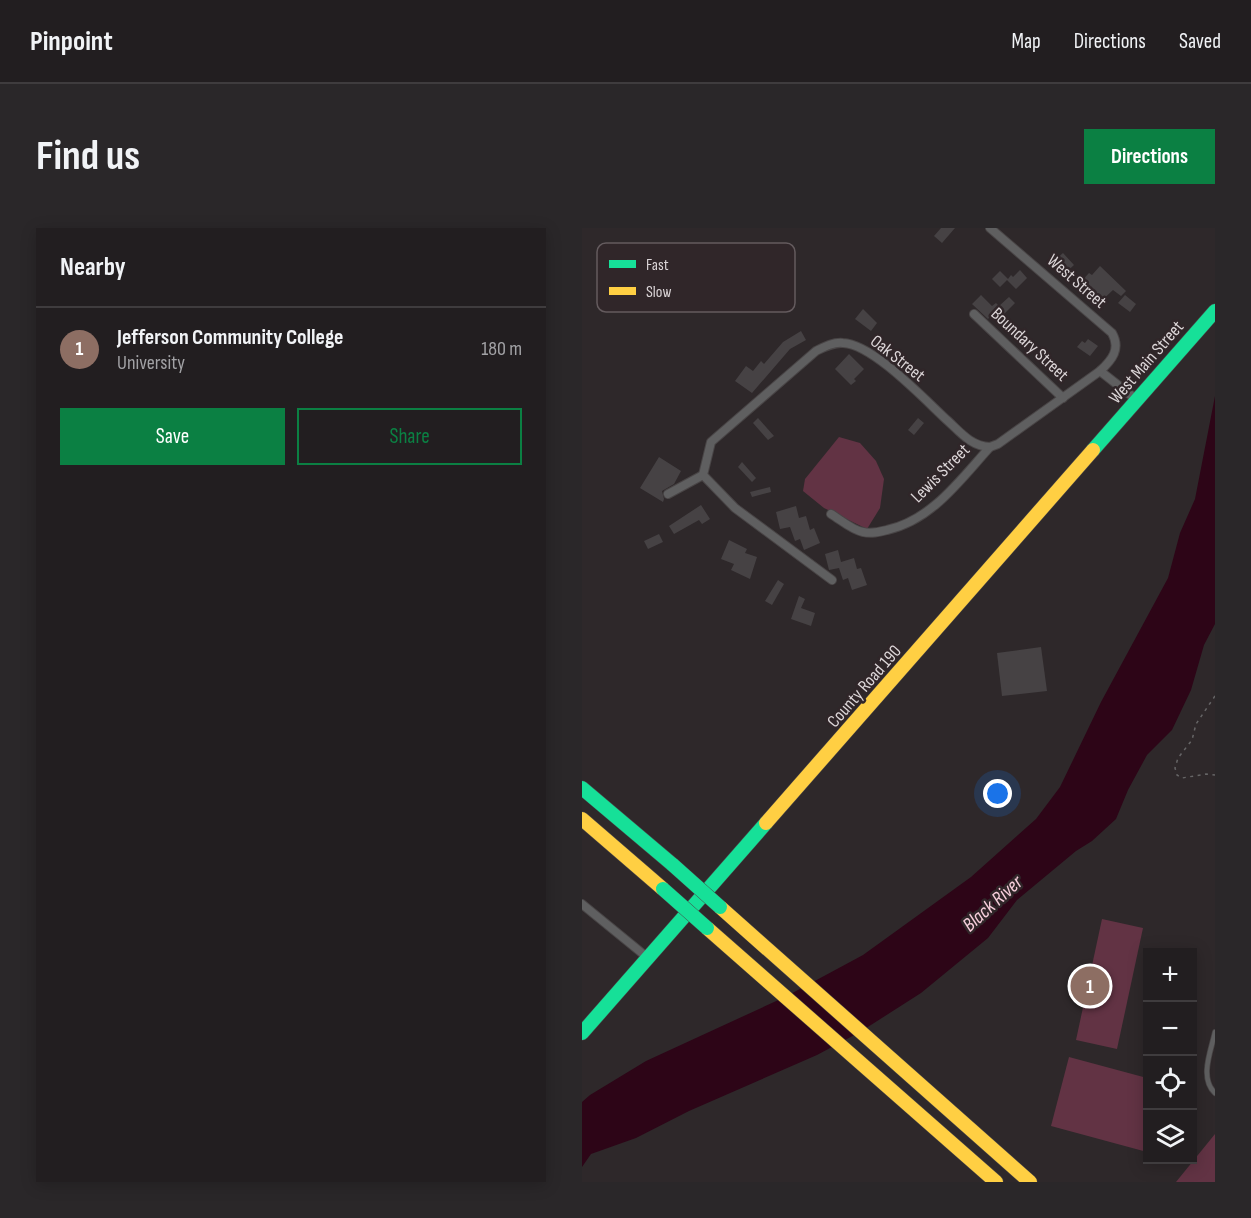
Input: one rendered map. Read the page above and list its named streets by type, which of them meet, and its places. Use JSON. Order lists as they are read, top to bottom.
{
  "streets": {
    "main road": ["West Main Street", "County Road 190"],
    "street": [
      "West Street",
      "Boundary Street",
      "Oak Street",
      "Lewis Street"
    ]
  },
  "crossings": [
    ["West Street", "Lewis Street"],
    ["Boundary Street", "Lewis Street"],
    ["Oak Street", "Lewis Street"],
    ["West Main Street", "County Road 190"]
  ],
  "water": ["Black River"],
  "legend": ["Fast", "Slow"],
  "page": {
    "header": "Pinpoint",
    "nav": ["Map", "Directions", "Saved"],
    "buttons": [
      "Directions",
      ["Save", "Share"]
    ],
    "title": "Find us",
    "heading": "Nearby",
    "list": [
      {
        "mark": "1",
        "name": "Jefferson Community College",
        "note": "University",
        "value": "180 m"
      }
    ],
    "map_buttons": ["+", "−"],
    "pins": "1"
  }
}
